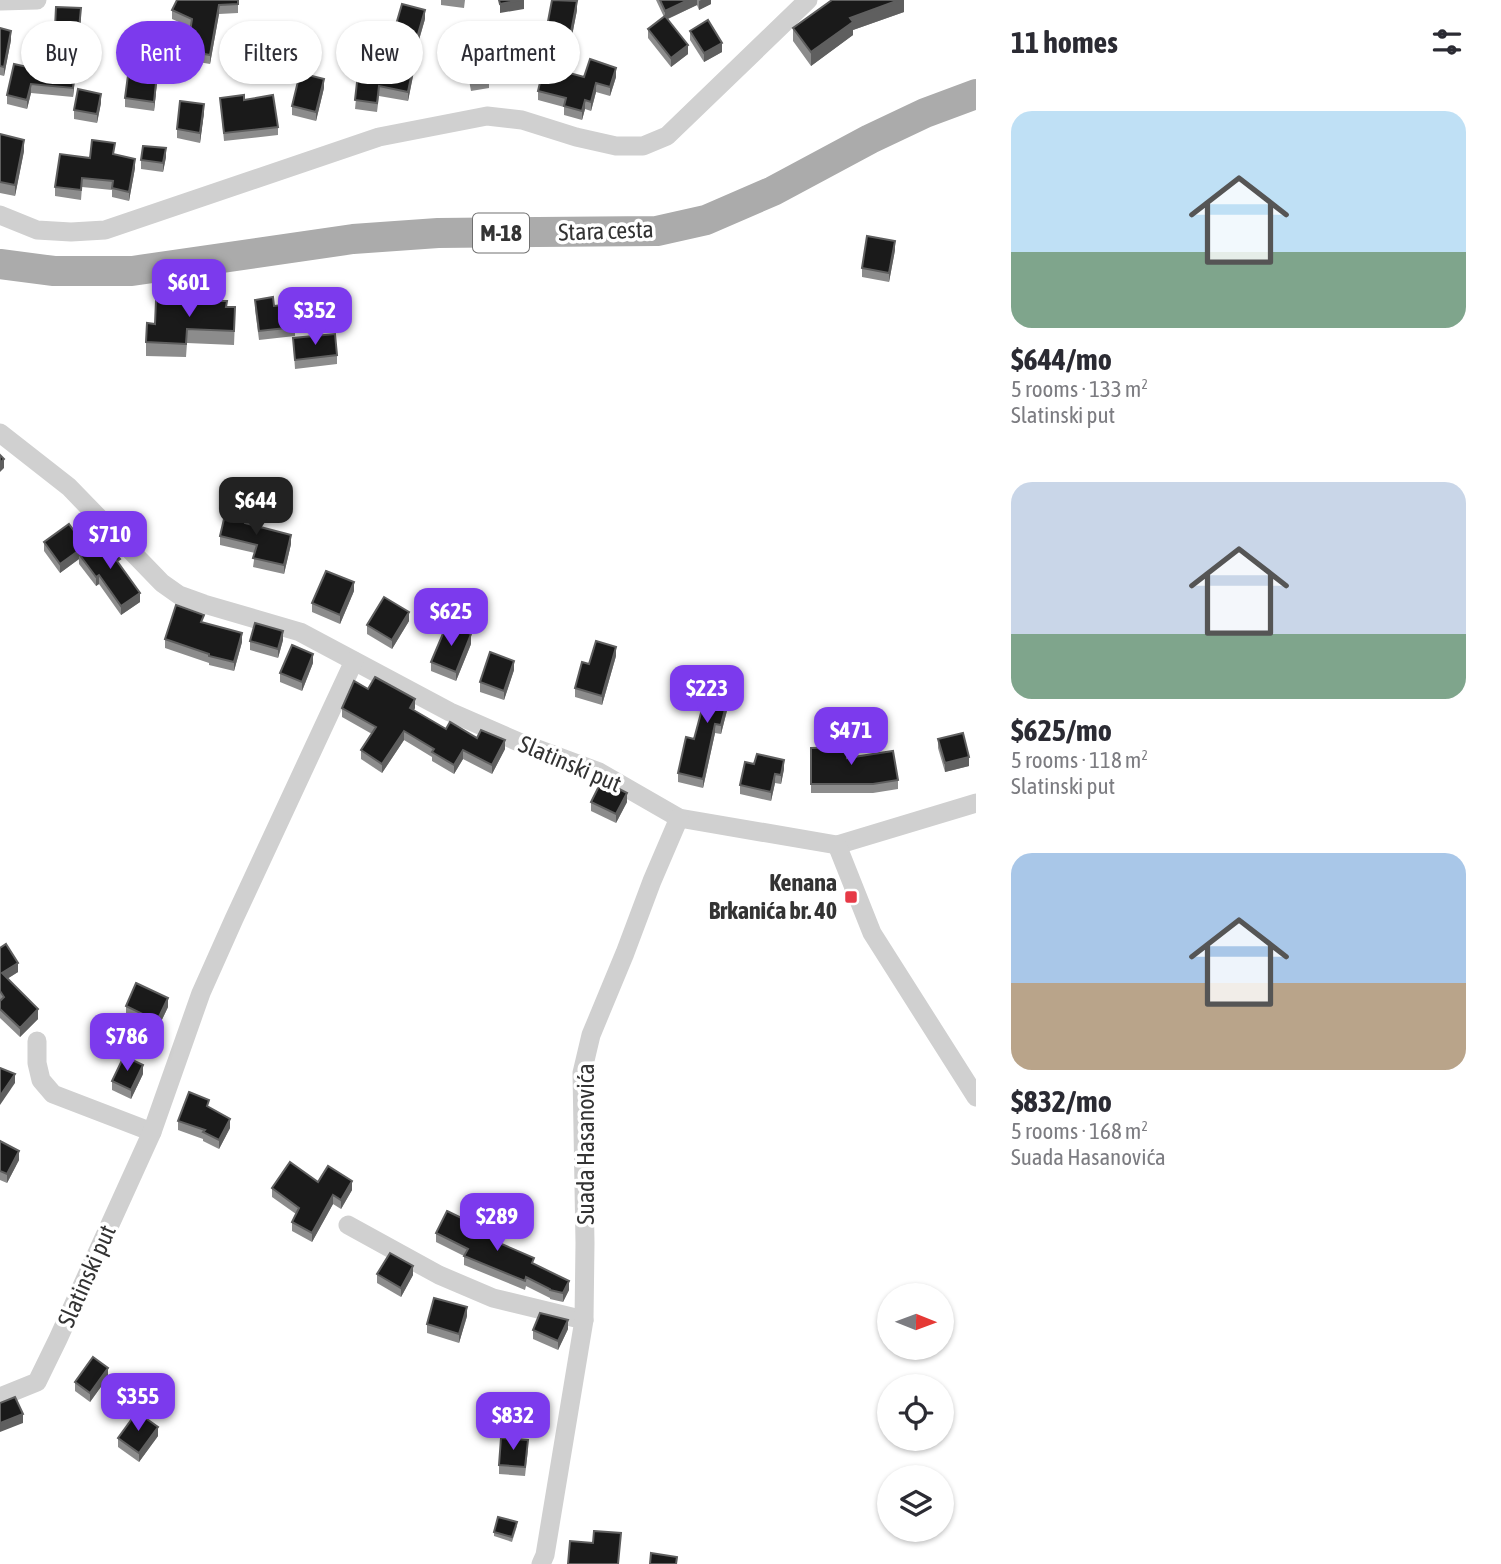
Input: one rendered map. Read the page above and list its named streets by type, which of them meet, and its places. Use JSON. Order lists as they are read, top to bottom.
{
  "streets": {
    "main road": ["Stara cesta", "M-18"],
    "street": ["Slatinski put", "Suada Hasanovića"]
  },
  "crossings": [
    ["Slatinski put", "Suada Hasanovića"]
  ],
  "places": {
    "transit": ["Kenana Brkanića br. 40"]
  },
  "north": "right",
  "page": {
    "heading": "11 homes",
    "chip": [
      "Buy",
      "Rent",
      "Filters",
      "New",
      "Apartment"
    ],
    "list": [
      {
        "name": "$644/mo",
        "note": "5 rooms · 133 m² · Slatinski put"
      },
      {
        "name": "$625/mo",
        "note": "5 rooms · 118 m² · Slatinski put"
      },
      {
        "name": "$832/mo",
        "note": "5 rooms · 168 m² · Suada Hasanovića"
      }
    ],
    "price": [
      "$601",
      "$352",
      "$644",
      "$710",
      "$625",
      "$223",
      "$471",
      "$786",
      "$289",
      "$355",
      "$832"
    ]
  }
}
